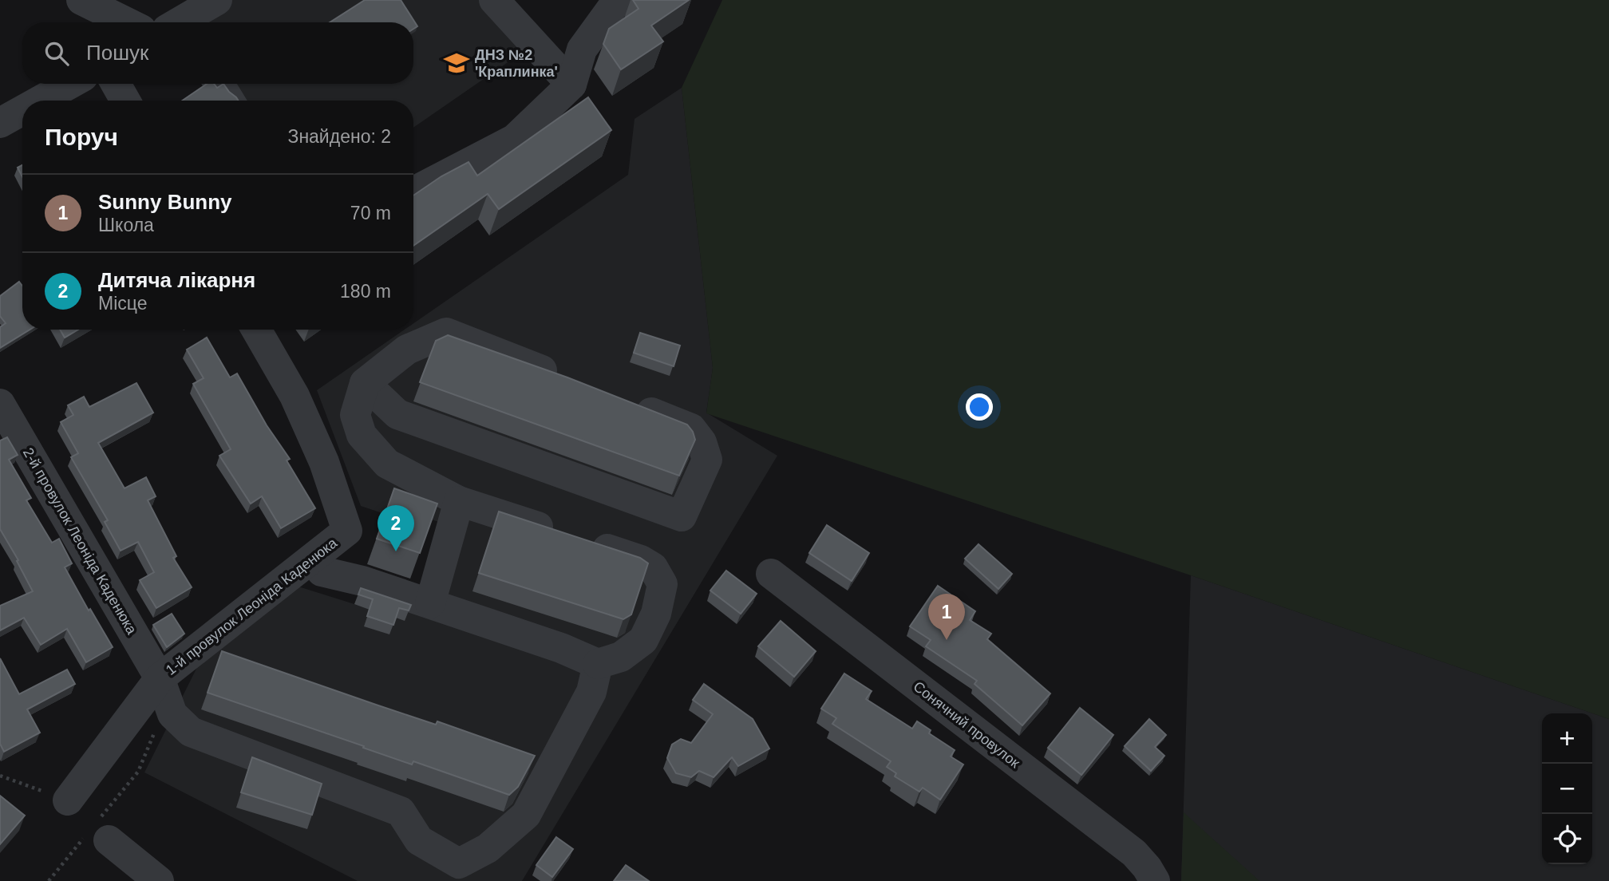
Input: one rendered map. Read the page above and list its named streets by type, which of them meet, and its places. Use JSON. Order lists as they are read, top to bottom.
{
  "streets": {
    "street": ["2-й провулок Леоніда Каденюка", "1-й провулок Леоніда Каденюка", "Сонячний провулок"]
  },
  "crossings": [
    ["2-й провулок Леоніда Каденюка", "1-й провулок Леоніда Каденюка"]
  ],
  "places": {
    "school or university": ["ДНЗ №2 'Краплинка'"]
  },
  "page": {
    "search": "Пошук",
    "heading": ["Поруч", "Знайдено: 2"],
    "list": [
      {
        "mark": "1",
        "name": "Sunny Bunny",
        "note": "Школа",
        "value": "70 m"
      },
      {
        "mark": "2",
        "name": "Дитяча лікарня",
        "note": "Місце",
        "value": "180 m"
      }
    ],
    "pins": ["2", "1"],
    "map_buttons": ["+", "−"]
  }
}
